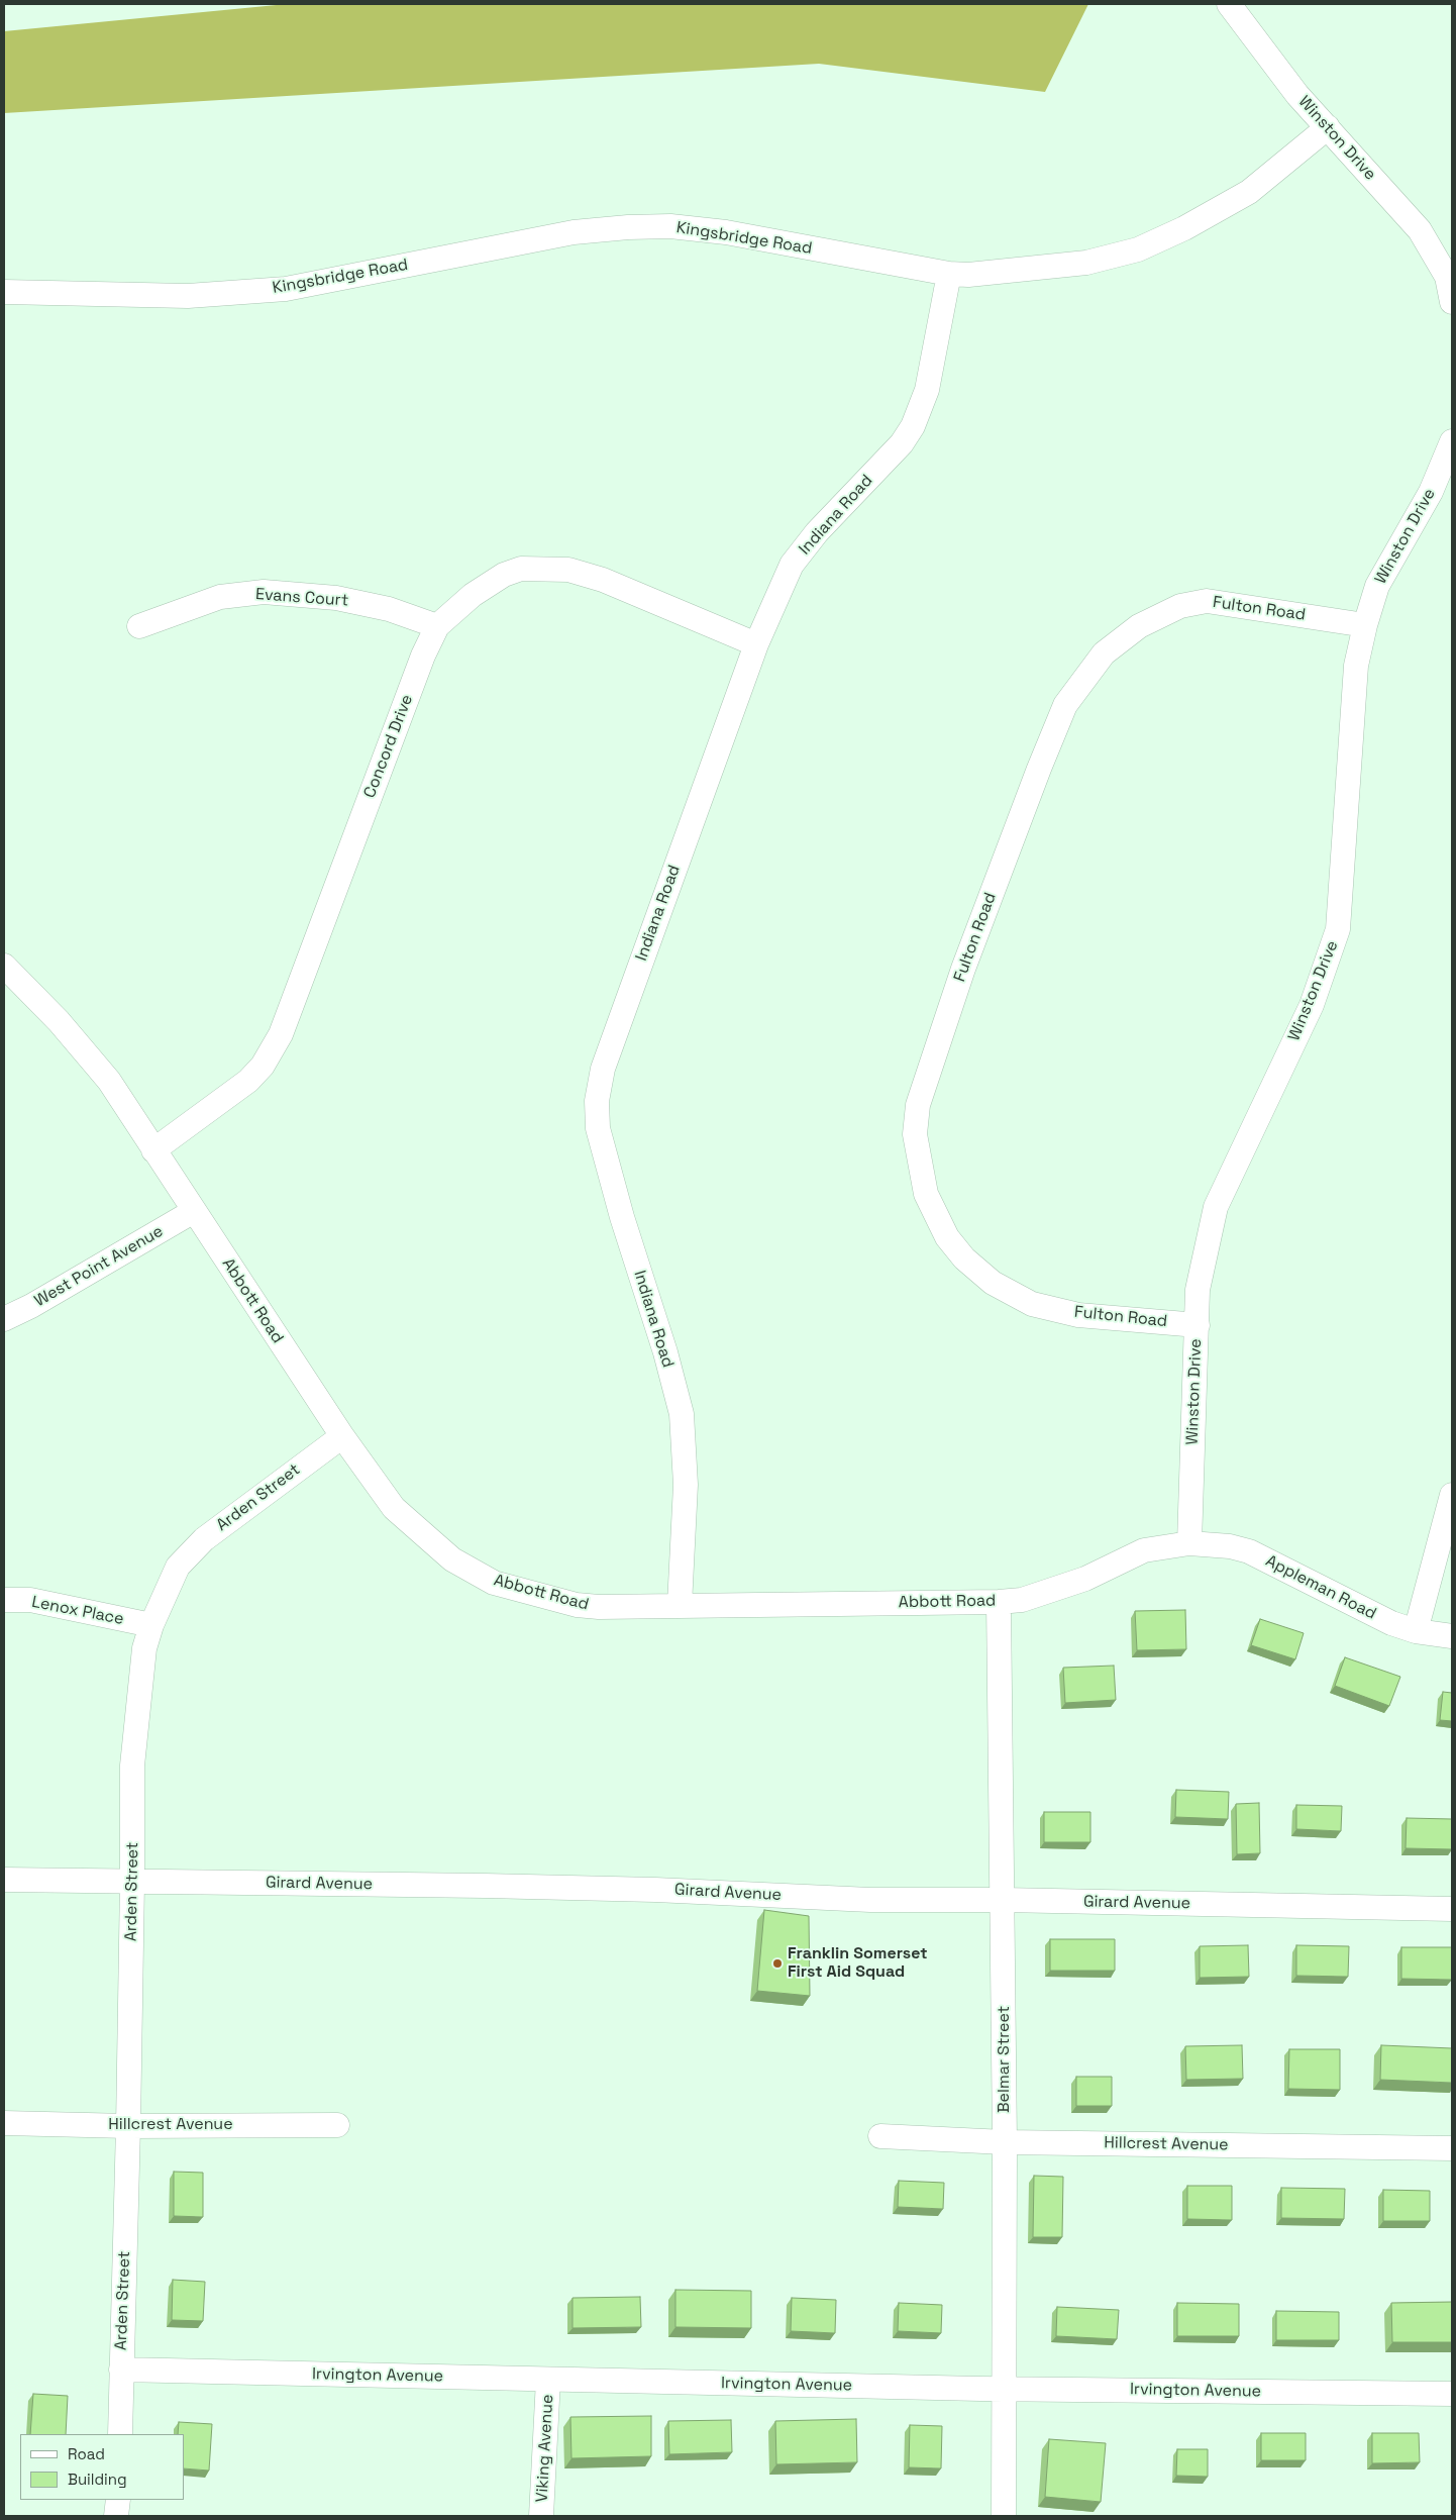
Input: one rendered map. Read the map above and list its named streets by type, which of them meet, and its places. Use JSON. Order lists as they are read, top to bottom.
{
  "streets": {
    "street": [
      "Winston Drive",
      "Kingsbridge Road",
      "Indiana Road",
      "Evans Court",
      "Fulton Road",
      "Concord Drive",
      "West Point Avenue",
      "Abbott Road",
      "Arden Street",
      "Appleman Road",
      "Lenox Place",
      "Girard Avenue",
      "Belmar Street",
      "Hillcrest Avenue",
      "Irvington Avenue",
      "Viking Avenue"
    ]
  },
  "crossings": [
    ["Winston Drive", "Kingsbridge Road"],
    ["Winston Drive", "Fulton Road"],
    ["Winston Drive", "Abbott Road"],
    ["Winston Drive", "Appleman Road"],
    ["Kingsbridge Road", "Indiana Road"],
    ["Indiana Road", "Concord Drive"],
    ["Indiana Road", "Abbott Road"],
    ["Evans Court", "Concord Drive"],
    ["Concord Drive", "Abbott Road"],
    ["West Point Avenue", "Abbott Road"],
    ["Abbott Road", "Arden Street"],
    ["Abbott Road", "Appleman Road"],
    ["Abbott Road", "Belmar Street"],
    ["Arden Street", "Lenox Place"],
    ["Arden Street", "Girard Avenue"],
    ["Arden Street", "Hillcrest Avenue"],
    ["Arden Street", "Irvington Avenue"],
    ["Girard Avenue", "Belmar Street"],
    ["Belmar Street", "Hillcrest Avenue"],
    ["Belmar Street", "Irvington Avenue"],
    ["Irvington Avenue", "Viking Avenue"]
  ],
  "places": ["Franklin Somerset First Aid Squad"],
  "legend": ["Road", "Building"]
}
